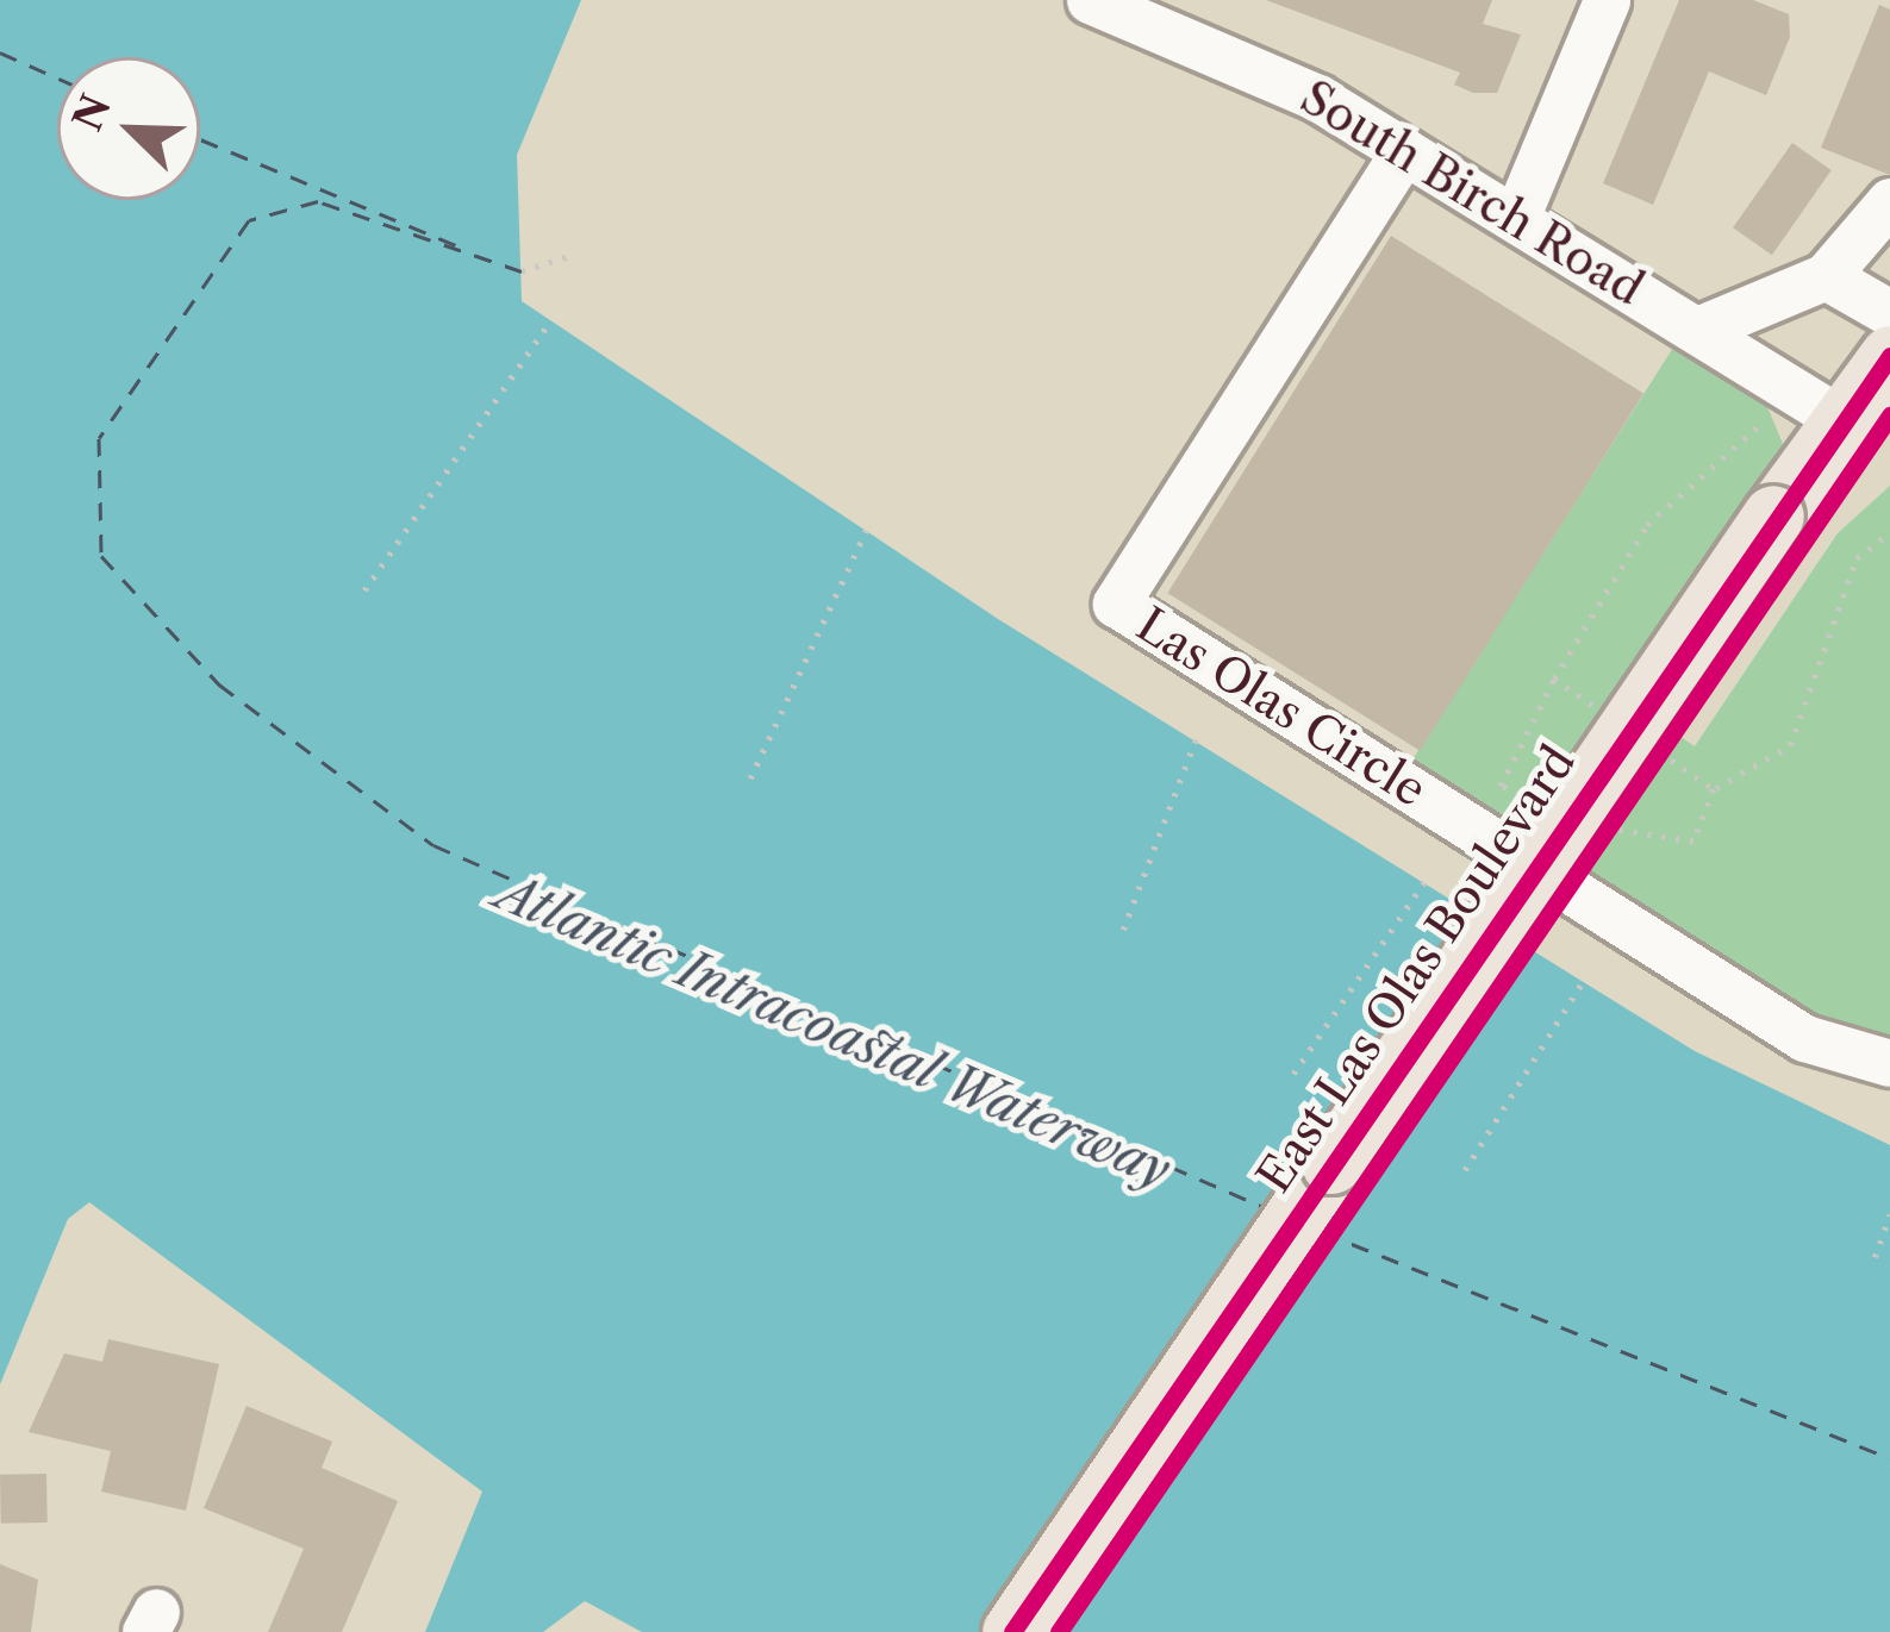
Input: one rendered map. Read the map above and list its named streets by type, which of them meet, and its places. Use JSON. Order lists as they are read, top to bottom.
{
  "streets": {
    "main road": ["East Las Olas Boulevard"],
    "street": ["South Birch Road", "Las Olas Circle"]
  },
  "crossings": [
    ["South Birch Road", "Las Olas Circle"],
    ["South Birch Road", "East Las Olas Boulevard"]
  ],
  "water": ["Atlantic Intracoastal Waterway"],
  "north": "top left"
}
